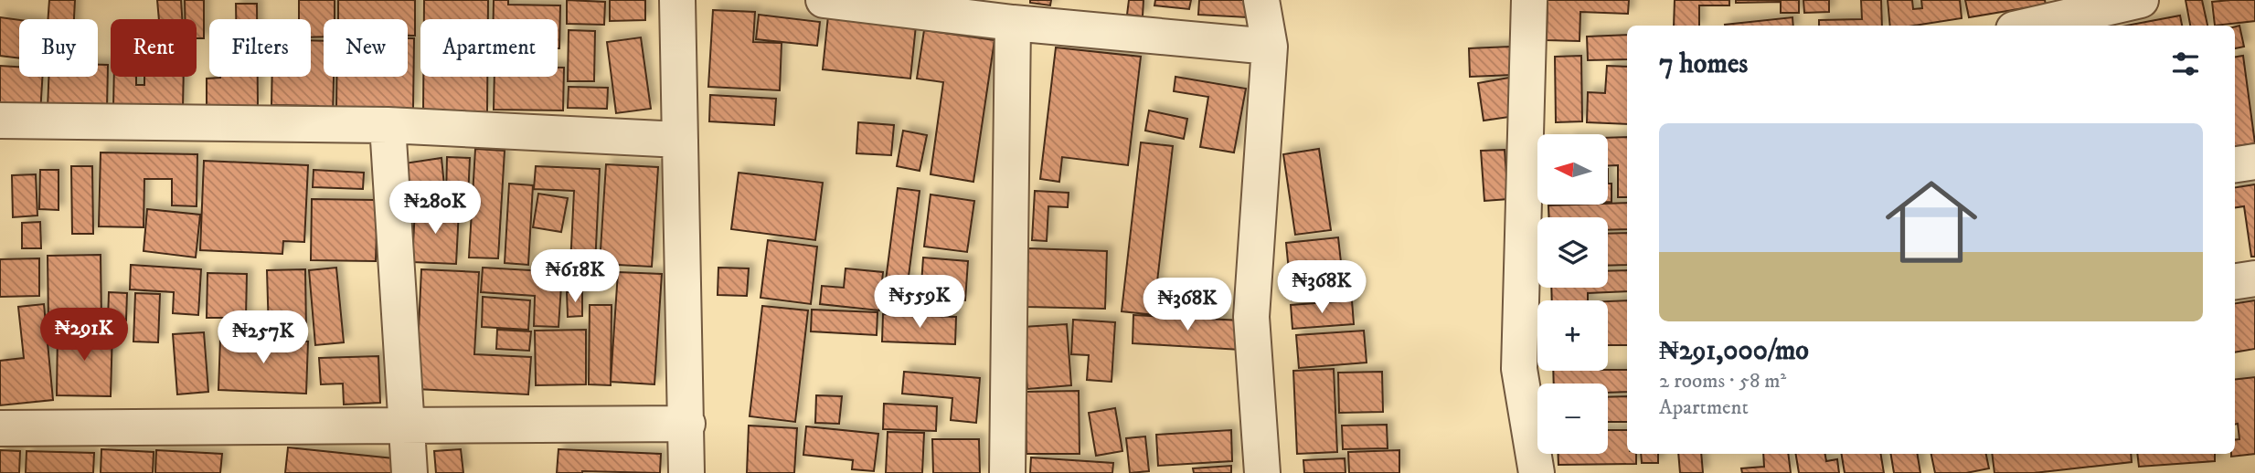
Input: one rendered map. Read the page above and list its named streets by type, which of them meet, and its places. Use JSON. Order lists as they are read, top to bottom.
{
  "north": "left",
  "page": {
    "chip": [
      "Buy",
      "Rent",
      "Filters",
      "New",
      "Apartment"
    ],
    "heading": "7 homes",
    "list": [
      {
        "name": "₦291,000/mo",
        "note": "2 rooms · 58 m² · Apartment"
      }
    ],
    "map_buttons": ["+", "−"],
    "price": [
      "₦280K",
      "₦618K",
      "₦368K",
      "₦559K",
      "₦368K",
      "₦291K",
      "₦257K"
    ]
  }
}
